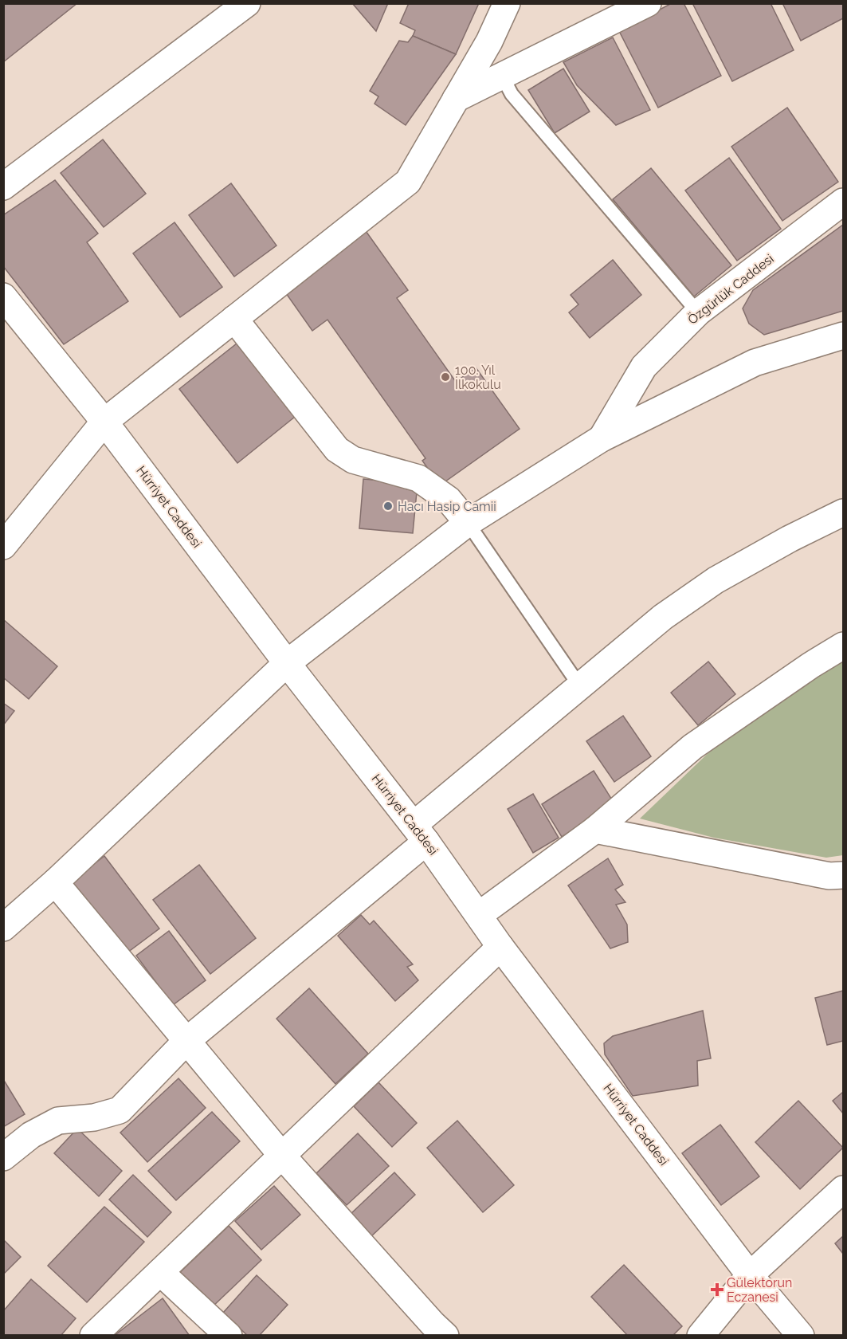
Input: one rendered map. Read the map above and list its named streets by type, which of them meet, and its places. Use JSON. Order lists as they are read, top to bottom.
{
  "streets": {
    "street": ["Özgürlük Caddesi", "Hürriyet Caddesi"]
  },
  "places": {
    "other": ["100. Yıl İlkokulu", "Hacı Hasip Camii"],
    "health": ["Gülektorun Eczanesi"]
  }
}
